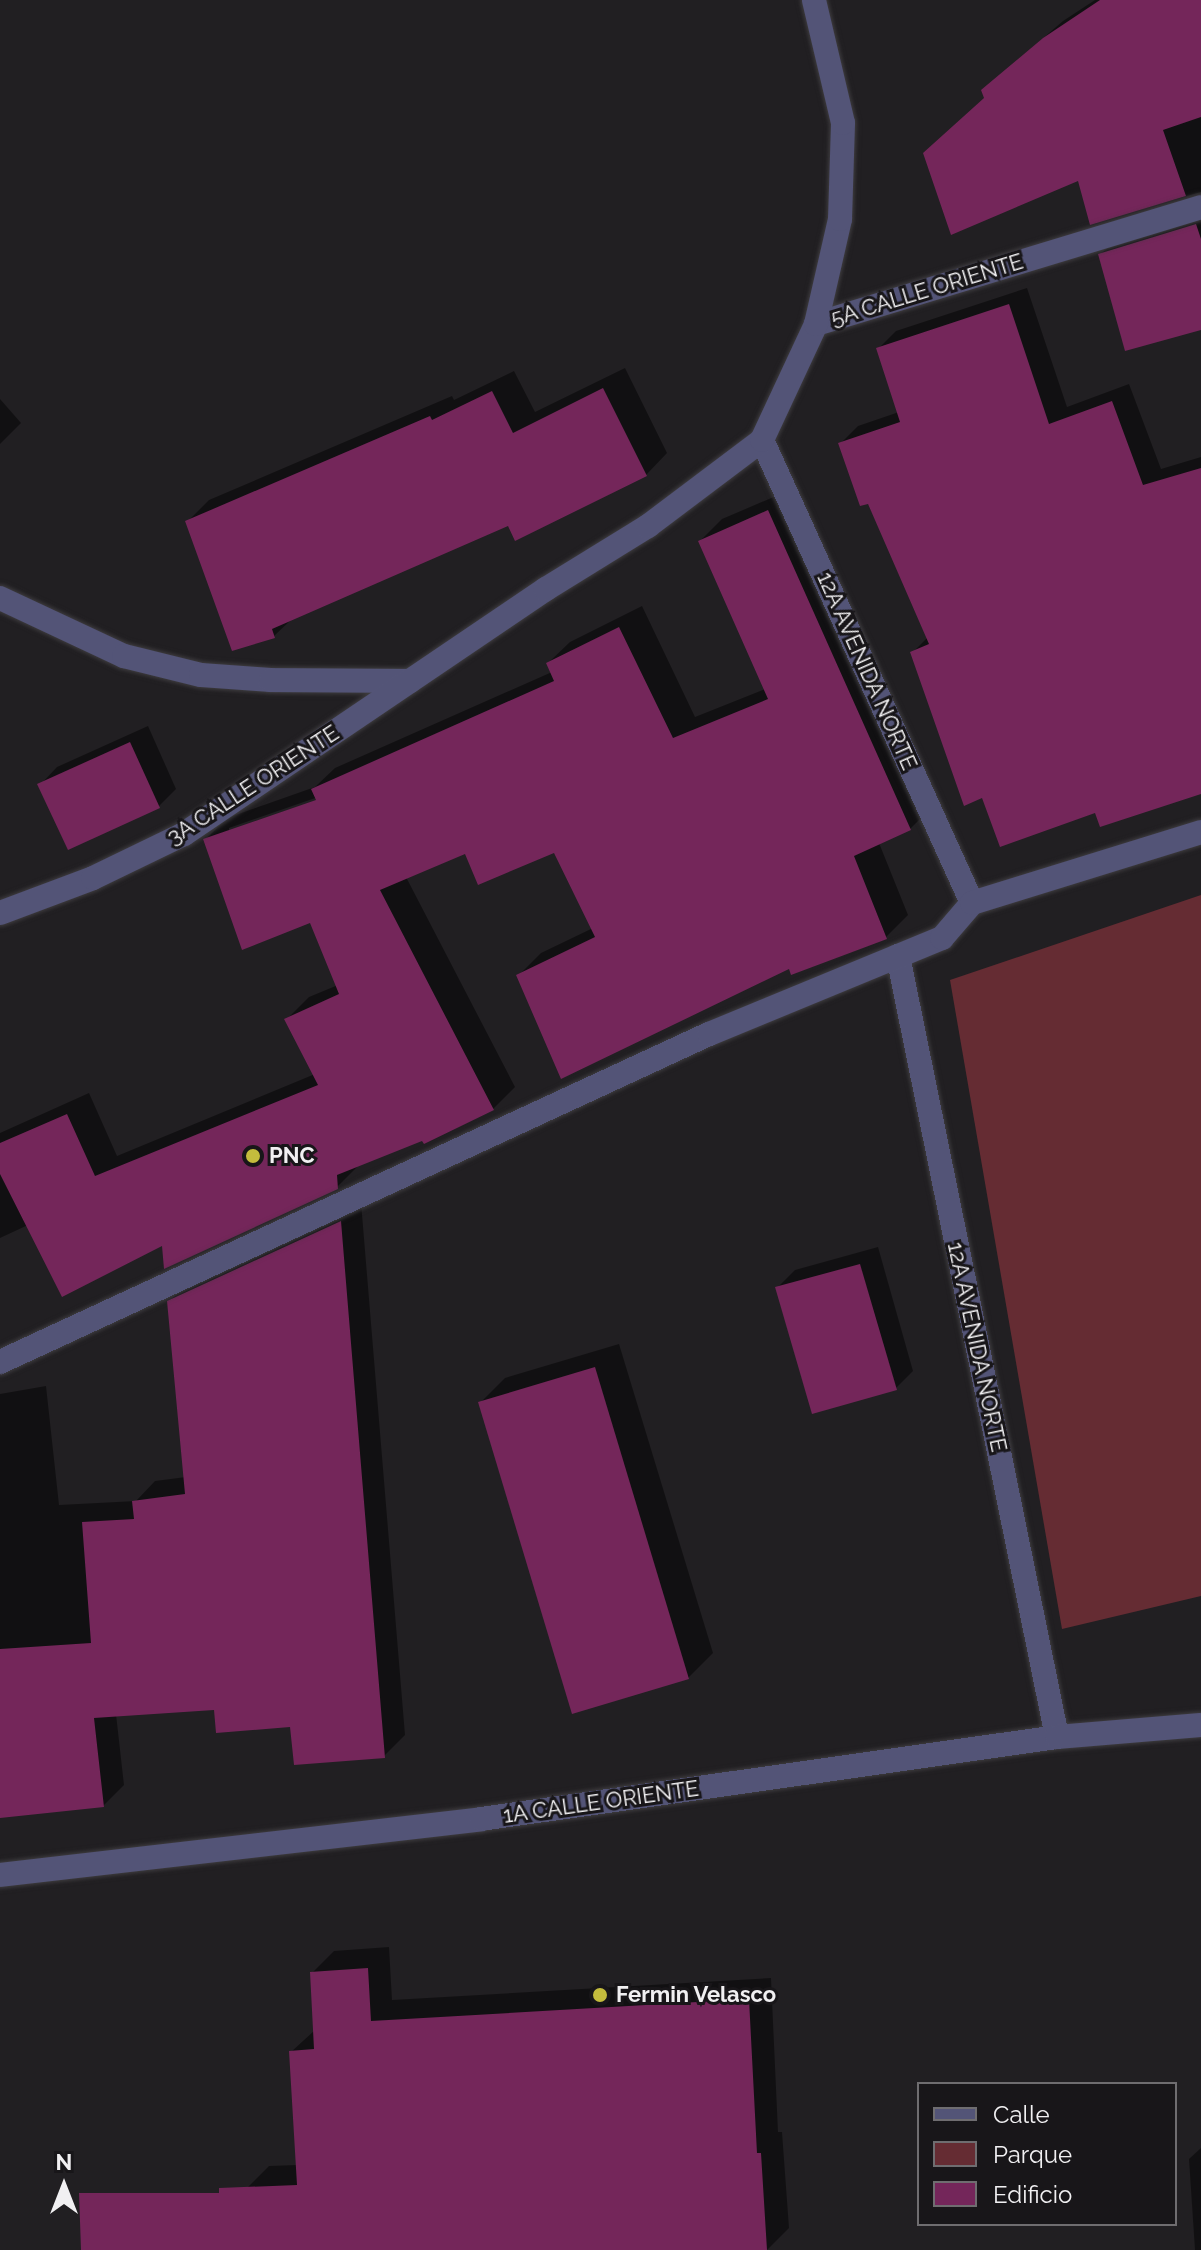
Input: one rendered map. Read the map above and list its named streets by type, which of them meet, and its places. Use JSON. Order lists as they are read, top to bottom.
{
  "streets": {
    "street": [
      "5A CALLE ORIENTE",
      "12A AVENIDA NORTE",
      "3A CALLE ORIENTE",
      "1A CALLE ORIENTE"
    ]
  },
  "crossings": [
    ["5A CALLE ORIENTE", "12A AVENIDA NORTE"],
    ["5A CALLE ORIENTE", "3A CALLE ORIENTE"],
    ["12A AVENIDA NORTE", "1A CALLE ORIENTE"]
  ],
  "places": ["PNC", "Fermin Velasco"],
  "legend": ["Calle", "Parque", "Edificio"],
  "north": "top"
}
